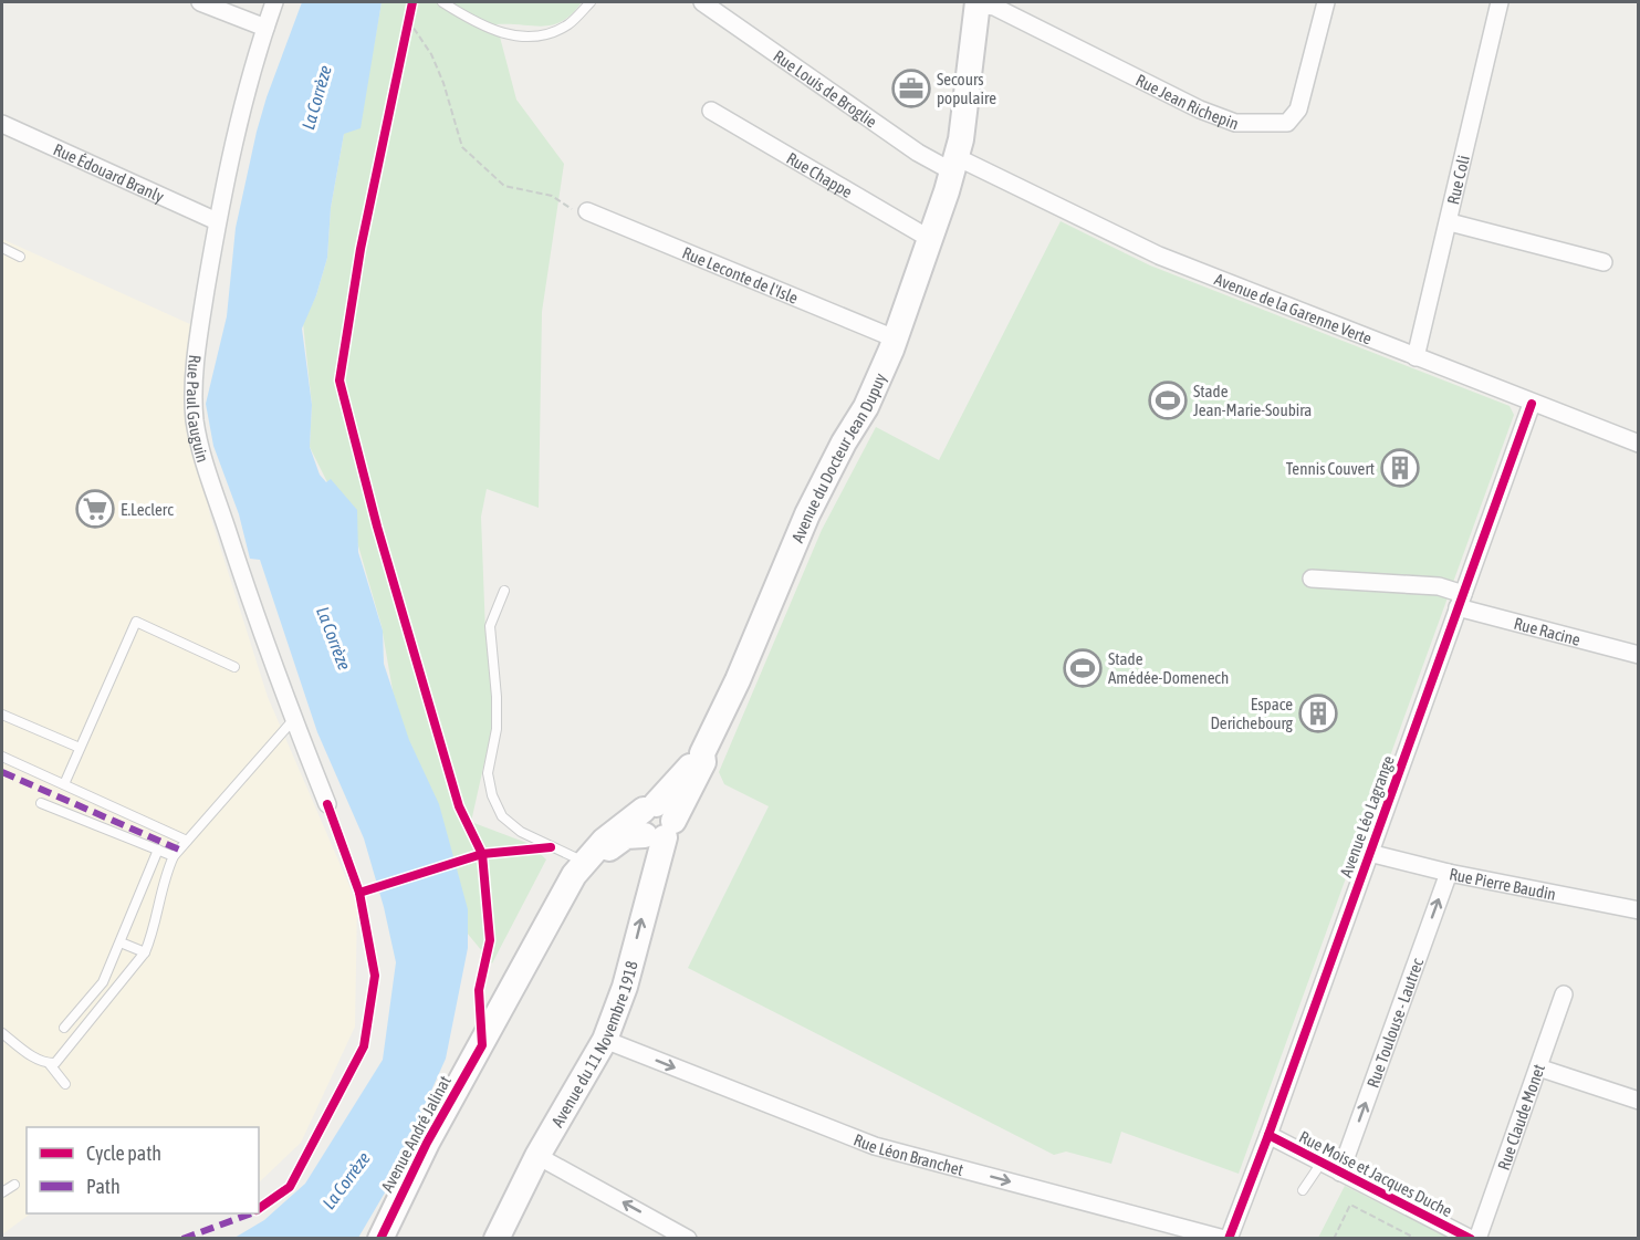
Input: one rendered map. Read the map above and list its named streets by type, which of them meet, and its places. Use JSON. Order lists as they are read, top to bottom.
{
  "streets": {
    "street": [
      "Rue Louis de Broglie",
      "Rue Jean Richepin",
      "Rue Édouard Branly",
      "Rue Chappe",
      "Rue Coli",
      "Rue Leconte de l'Isle",
      "Avenue de la Garenne Verte",
      "Rue Paul Gauguin",
      "Avenue du Docteur Jean Dupuy",
      "Rue Racine",
      "Avenue Léo Lagrange",
      "Rue Pierre Baudin",
      "Rue Toulouse - Lautrec",
      "Avenue du 11 Novembre 1918",
      "Rue Claude Monet",
      "Avenue André Jalinat",
      "Rue Léon Branchet",
      "Rue Moise et Jacques Duche"
    ]
  },
  "crossings": [
    ["Rue Louis de Broglie", "Avenue de la Garenne Verte"],
    ["Rue Louis de Broglie", "Avenue du Docteur Jean Dupuy"],
    ["Rue Jean Richepin", "Avenue du Docteur Jean Dupuy"],
    ["Rue Édouard Branly", "Rue Paul Gauguin"],
    ["Rue Chappe", "Avenue du Docteur Jean Dupuy"],
    ["Rue Coli", "Avenue de la Garenne Verte"],
    ["Rue Leconte de l'Isle", "Avenue du Docteur Jean Dupuy"],
    ["Avenue de la Garenne Verte", "Avenue du Docteur Jean Dupuy"],
    ["Avenue de la Garenne Verte", "Avenue Léo Lagrange"],
    ["Avenue du Docteur Jean Dupuy", "Avenue du 11 Novembre 1918"],
    ["Avenue du Docteur Jean Dupuy", "Avenue André Jalinat"],
    ["Rue Racine", "Avenue Léo Lagrange"],
    ["Avenue Léo Lagrange", "Rue Pierre Baudin"],
    ["Avenue Léo Lagrange", "Rue Léon Branchet"],
    ["Avenue Léo Lagrange", "Rue Moise et Jacques Duche"],
    ["Rue Pierre Baudin", "Rue Toulouse - Lautrec"],
    ["Rue Toulouse - Lautrec", "Rue Moise et Jacques Duche"],
    ["Avenue du 11 Novembre 1918", "Avenue André Jalinat"],
    ["Avenue du 11 Novembre 1918", "Rue Léon Branchet"]
  ],
  "one_way": ["Rue Toulouse - Lautrec", "Avenue du 11 Novembre 1918", "Rue Léon Branchet"],
  "water": ["La Corrèze"],
  "places": {
    "office": ["Secours populaire"],
    "sports": ["Stade Jean-Marie-Soubira", "Stade Amédée-Domenech"],
    "building": ["Tennis Couvert", "Espace Derichebourg"],
    "supermarket": ["E.Leclerc"]
  },
  "legend": ["Cycle path", "Path"]
}
